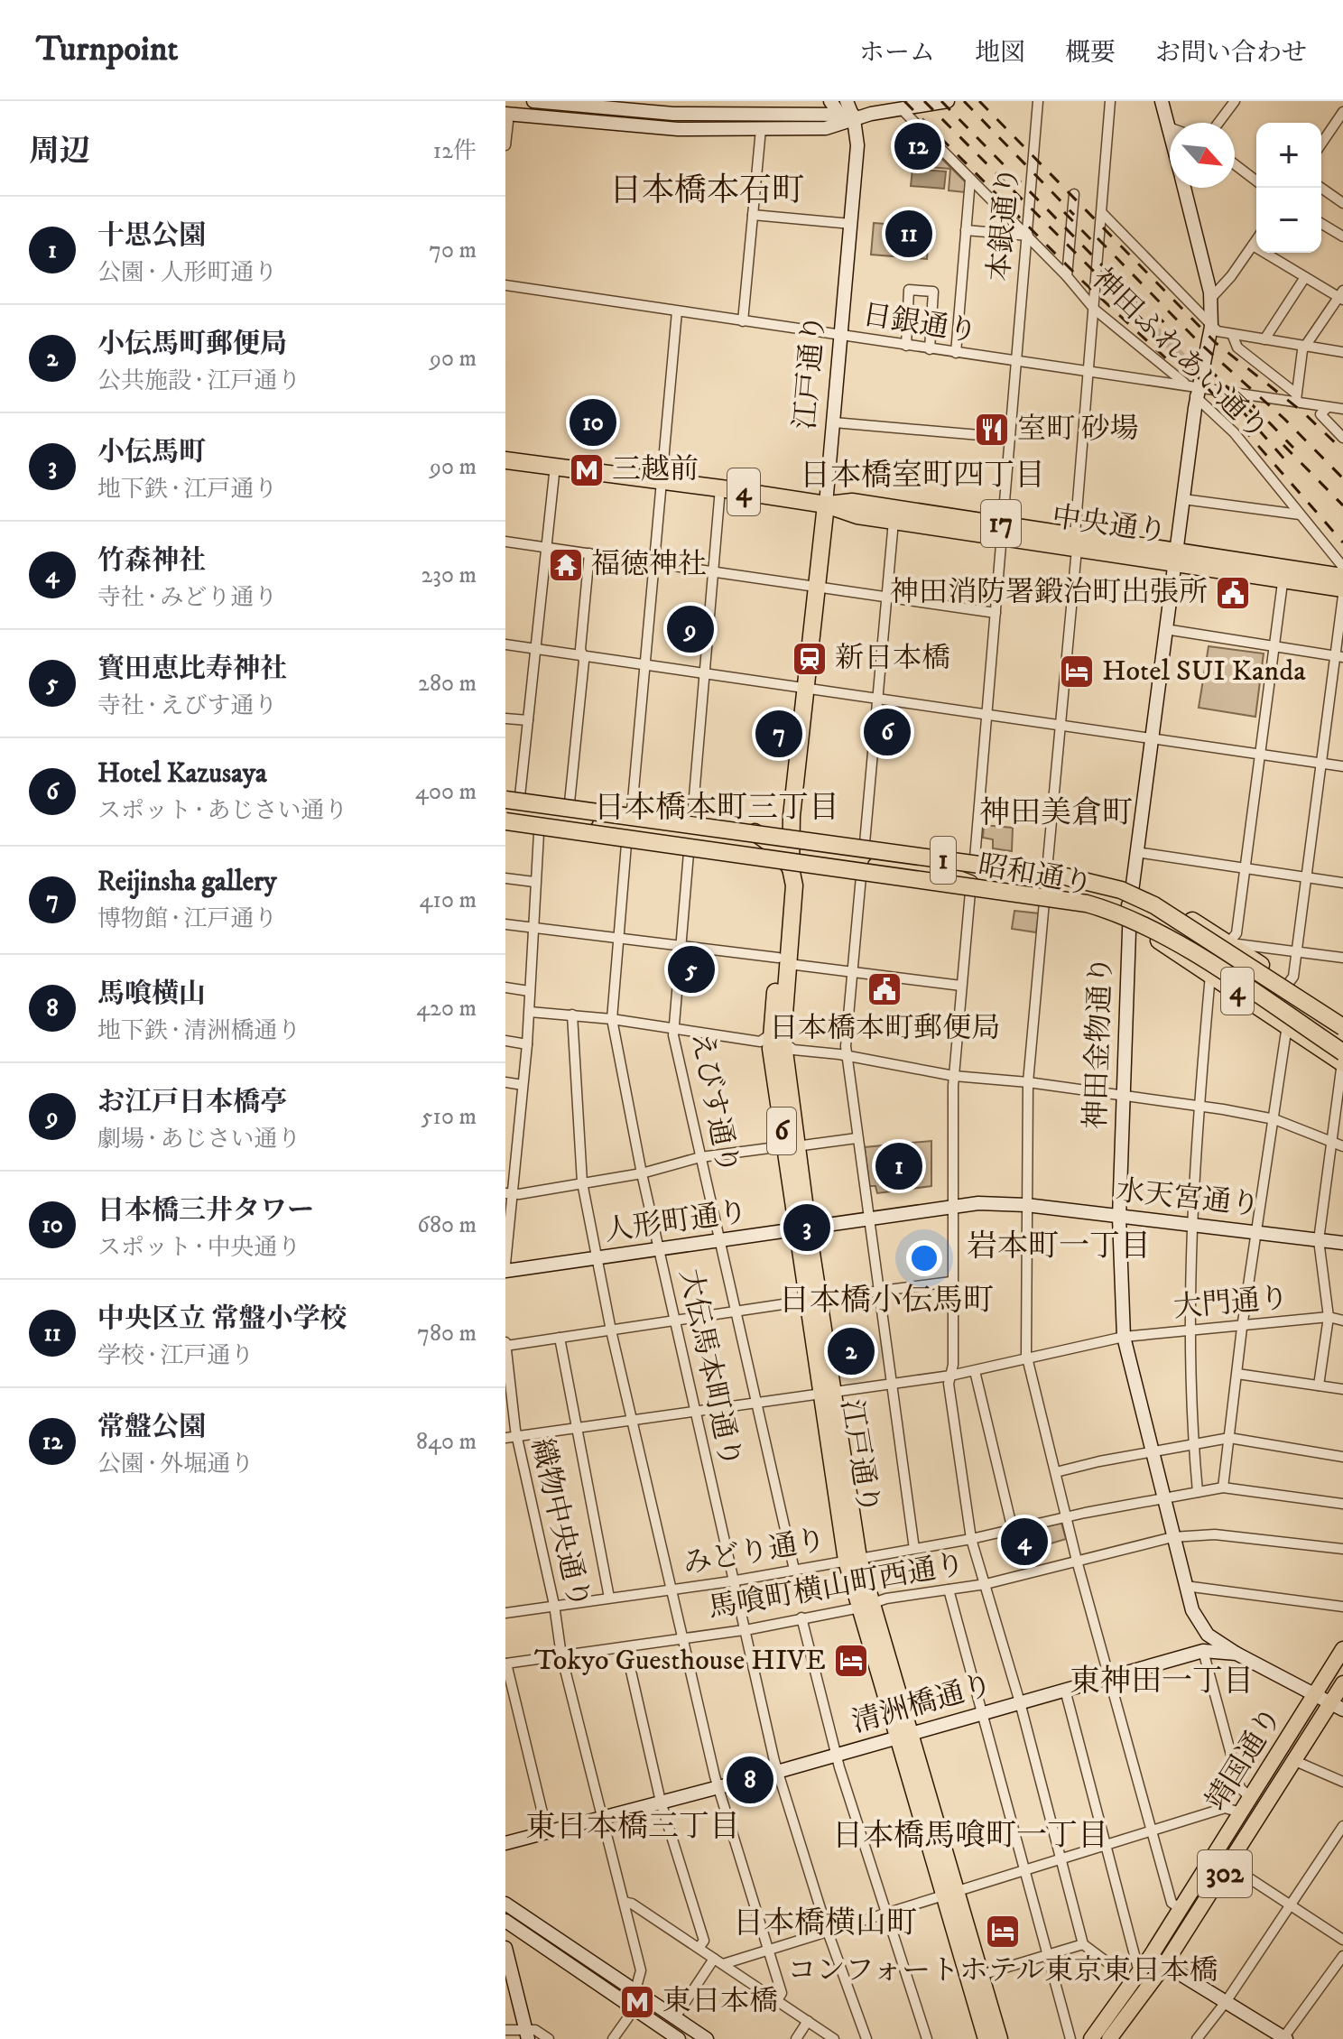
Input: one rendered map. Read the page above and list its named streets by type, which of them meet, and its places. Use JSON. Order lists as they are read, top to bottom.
{
  "streets": {
    "highway": [
      "江戸通り",
      "4",
      "17",
      "中央通り",
      "1",
      "昭和通り",
      "6"
    ],
    "main road": ["靖国通り", "302"],
    "street": [
      "本銀通り",
      "日銀通り",
      "神田ふれあい通り",
      "神田金物通り",
      "えびす通り",
      "水天宮通り",
      "人形町通り",
      "大門通り",
      "大伝馬本町通り",
      "織物中央通り",
      "みどり通り",
      "馬喰町横山町西通り",
      "清洲橋通り"
    ]
  },
  "crossings": [
    ["本銀通り", "日銀通り"],
    ["本銀通り", "神田ふれあい通り"],
    ["本銀通り", "中央通り"],
    ["本銀通り", "昭和通り"],
    ["日銀通り", "神田ふれあい通り"],
    ["日銀通り", "江戸通り"],
    ["日銀通り", "神田金物通り"],
    ["神田ふれあい通り", "神田金物通り"],
    ["江戸通り", "中央通り"],
    ["江戸通り", "昭和通り"],
    ["江戸通り", "人形町通り"],
    ["江戸通り", "大門通り"],
    ["江戸通り", "みどり通り"],
    ["江戸通り", "馬喰町横山町西通り"],
    ["江戸通り", "清洲橋通り"],
    ["中央通り", "神田金物通り"],
    ["昭和通り", "神田金物通り"],
    ["昭和通り", "えびす通り"],
    ["昭和通り", "大伝馬本町通り"],
    ["神田金物通り", "水天宮通り"],
    ["神田金物通り", "大門通り"],
    ["神田金物通り", "みどり通り"],
    ["神田金物通り", "馬喰町横山町西通り"],
    ["神田金物通り", "清洲橋通り"],
    ["えびす通り", "人形町通り"],
    ["えびす通り", "大門通り"],
    ["えびす通り", "みどり通り"],
    ["水天宮通り", "人形町通り"],
    ["人形町通り", "大伝馬本町通り"],
    ["大門通り", "大伝馬本町通り"],
    ["大門通り", "織物中央通り"],
    ["大伝馬本町通り", "みどり通り"],
    ["大伝馬本町通り", "馬喰町横山町西通り"],
    ["大伝馬本町通り", "清洲橋通り"],
    ["織物中央通り", "みどり通り"],
    ["織物中央通り", "馬喰町横山町西通り"],
    ["織物中央通り", "清洲橋通り"],
    ["清洲橋通り", "靖国通り"]
  ],
  "districts": [
    "日本橋本石町",
    "日本橋室町四丁目",
    "日本橋本町三丁目",
    "神田美倉町",
    "岩本町一丁目",
    "日本橋小伝馬町",
    "東神田一丁目",
    "東日本橋三丁目",
    "日本橋馬喰町一丁目",
    "日本橋横山町"
  ],
  "places": {
    "restaurant": ["室町 砂場"],
    "metro station": ["三越前", "東日本橋"],
    "temple": ["福徳神社"],
    "public building": ["神田消防署鍛治町出張所", "日本橋本町郵便局"],
    "station": ["新日本橋"],
    "hotel": ["Hotel SUI Kanda", "Tokyo Guesthouse HIVE", "コンフォートホテル東京東日本橋"]
  },
  "north": "bottom right",
  "page": {
    "header": "Turnpoint",
    "nav": [
      "ホーム",
      "地図",
      "概要",
      "お問い合わせ"
    ],
    "heading": ["周辺", "12件"],
    "pins": [
      "12",
      "11",
      "10",
      "9",
      "6",
      "7",
      "5",
      "1",
      "3",
      "2",
      "4",
      "8"
    ],
    "map_buttons": ["+", "−"],
    "list": [
      {
        "mark": "1",
        "name": "十思公園",
        "note": "公園 · 人形町通り",
        "value": "70 m"
      },
      {
        "mark": "2",
        "name": "小伝馬町郵便局",
        "note": "公共施設 · 江戸通り",
        "value": "90 m"
      },
      {
        "mark": "3",
        "name": "小伝馬町",
        "note": "地下鉄 · 江戸通り",
        "value": "90 m"
      },
      {
        "mark": "4",
        "name": "竹森神社",
        "note": "寺社 · みどり通り",
        "value": "230 m"
      },
      {
        "mark": "5",
        "name": "寳田恵比寿神社",
        "note": "寺社 · えびす通り",
        "value": "280 m"
      },
      {
        "mark": "6",
        "name": "Hotel Kazusaya",
        "note": "スポット · あじさい通り",
        "value": "400 m"
      },
      {
        "mark": "7",
        "name": "Reijinsha gallery",
        "note": "博物館 · 江戸通り",
        "value": "410 m"
      },
      {
        "mark": "8",
        "name": "馬喰横山",
        "note": "地下鉄 · 清洲橋通り",
        "value": "420 m"
      },
      {
        "mark": "9",
        "name": "お江戸日本橋亭",
        "note": "劇場 · あじさい通り",
        "value": "510 m"
      },
      {
        "mark": "10",
        "name": "日本橋三井タワー",
        "note": "スポット · 中央通り",
        "value": "680 m"
      },
      {
        "mark": "11",
        "name": "中央区立 常盤小学校",
        "note": "学校 · 江戸通り",
        "value": "780 m"
      },
      {
        "mark": "12",
        "name": "常盤公園",
        "note": "公園 · 外堀通り",
        "value": "840 m"
      }
    ]
  }
}
